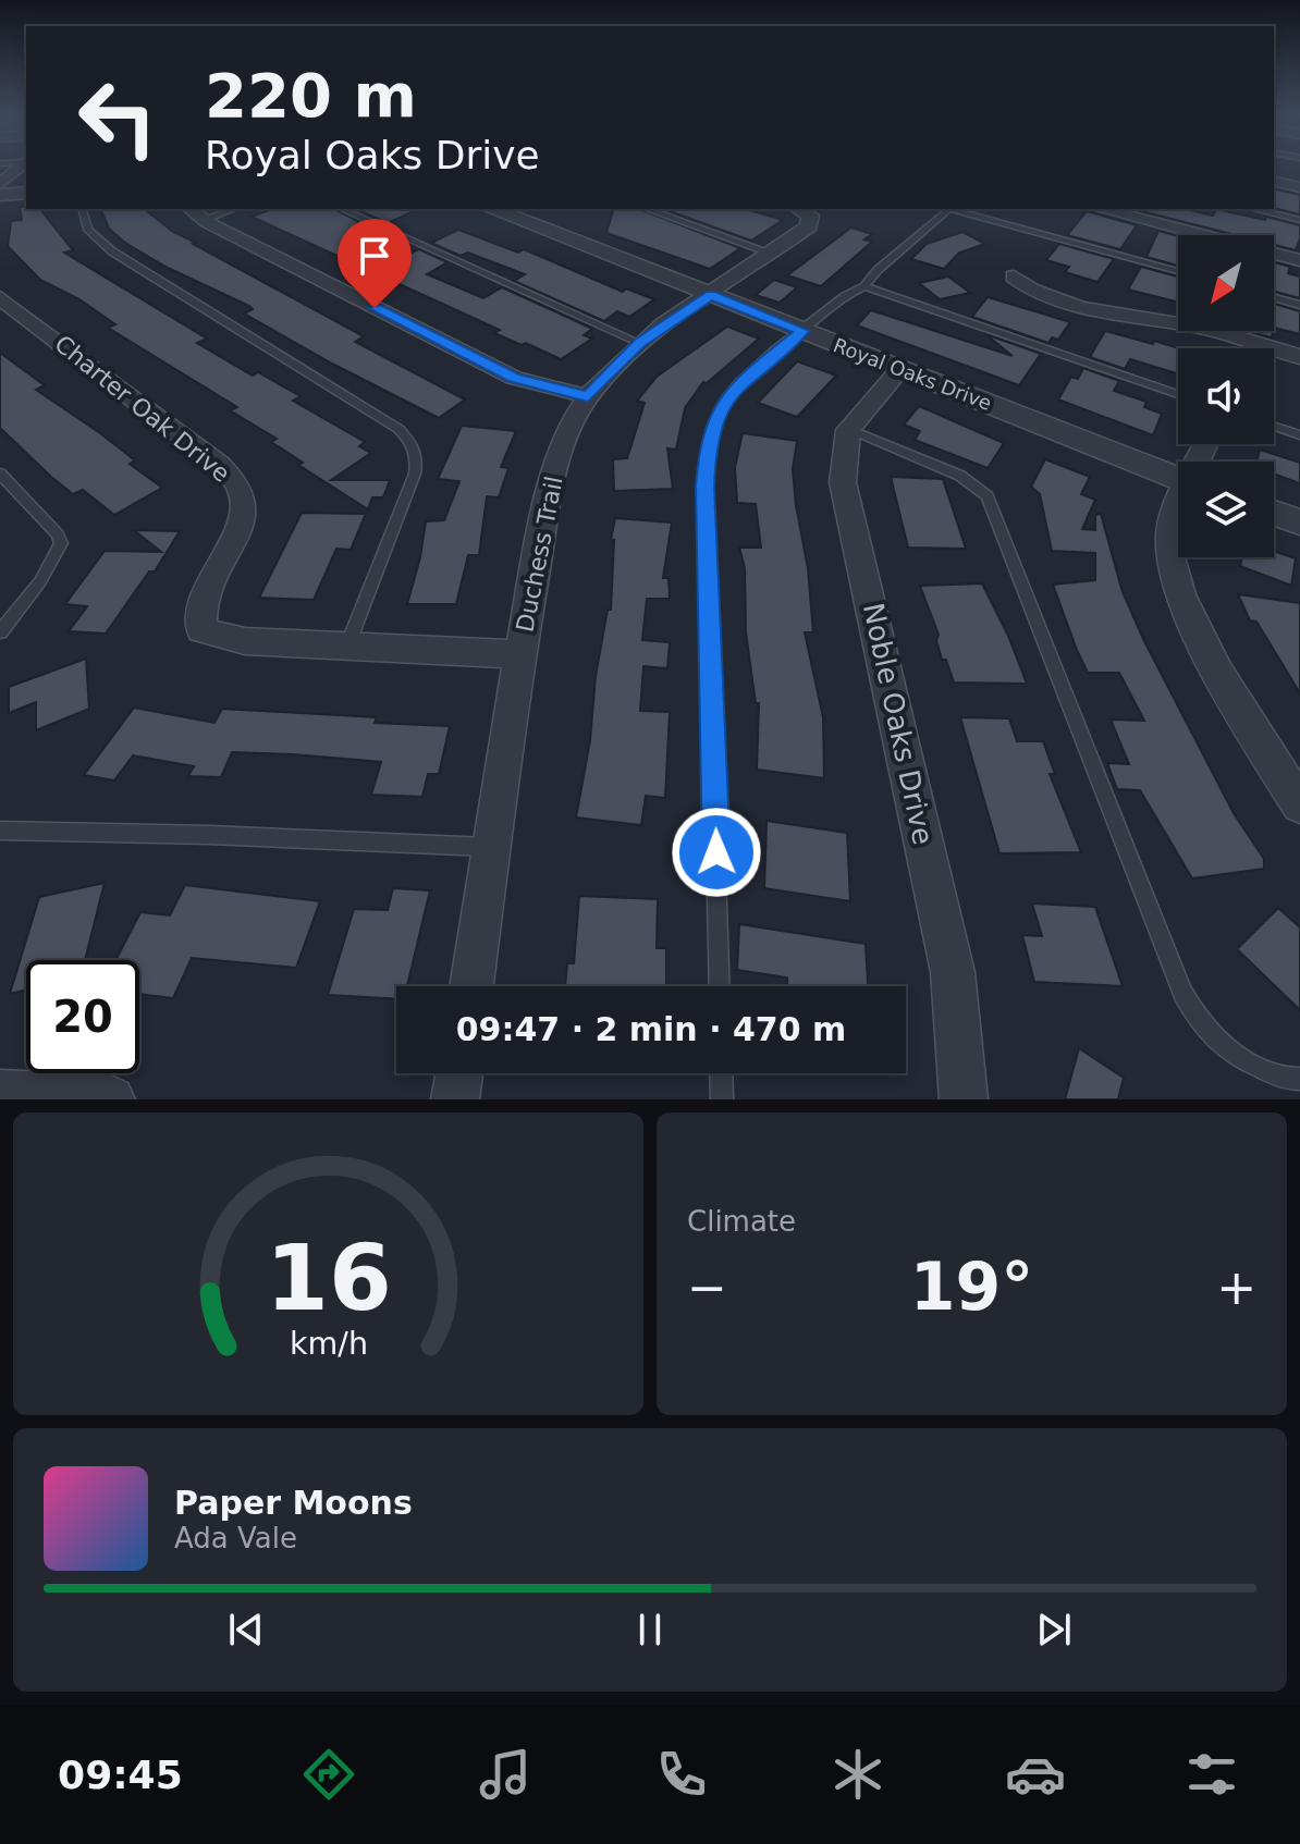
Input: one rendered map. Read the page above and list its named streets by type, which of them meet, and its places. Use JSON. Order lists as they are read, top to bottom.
{
  "streets": {
    "street": [
      "Royal Oaks Drive",
      "Charter Oak Drive",
      "Duchess Trail",
      "Noble Oaks Drive"
    ]
  },
  "crossings": [
    ["Royal Oaks Drive", "Duchess Trail"],
    ["Charter Oak Drive", "Duchess Trail"]
  ],
  "north": "bottom left",
  "page": {
    "turn": ["220 m", "Royal Oaks Drive"],
    "limit": "20",
    "trip": "09:47 · 2 min · 470 m",
    "tile": "Climate",
    "heat": ["−", "19°", "+"],
    "song": ["Paper Moons", "Ada Vale"],
    "tabs": "09:45",
    "gauge": ["16", "km/h"]
  }
}
